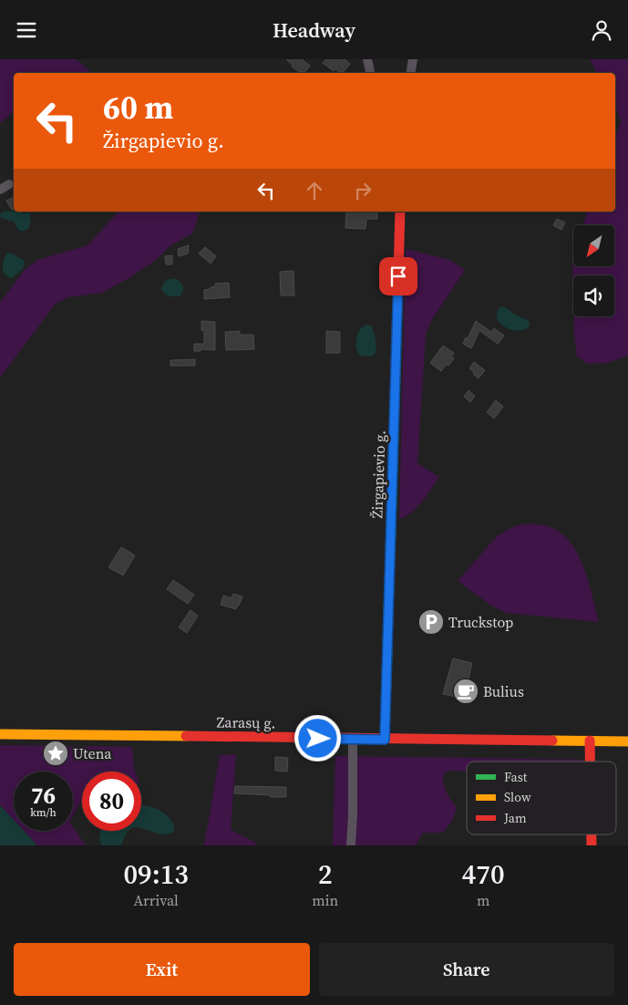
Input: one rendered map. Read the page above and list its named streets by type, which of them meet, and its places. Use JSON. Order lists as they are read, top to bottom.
{
  "streets": {
    "main road": ["Žirgapievio g.", "Zarasų g."]
  },
  "crossings": [
    ["Žirgapievio g.", "Zarasų g."]
  ],
  "places": {
    "parking": ["Truckstop"],
    "cafe": ["Bulius"],
    "place": ["Utena"]
  },
  "legend": ["Fast", "Slow", "Jam"],
  "north": "bottom left",
  "page": {
    "header": "Headway",
    "turn": ["60 m", "Žirgapievio g."],
    "speed": "76 km/h",
    "limit": "80",
    "eta": [
      "09:13",
      "Arrival",
      "2",
      "min",
      "470",
      "m"
    ],
    "buttons": ["Exit", "Share"]
  }
}
